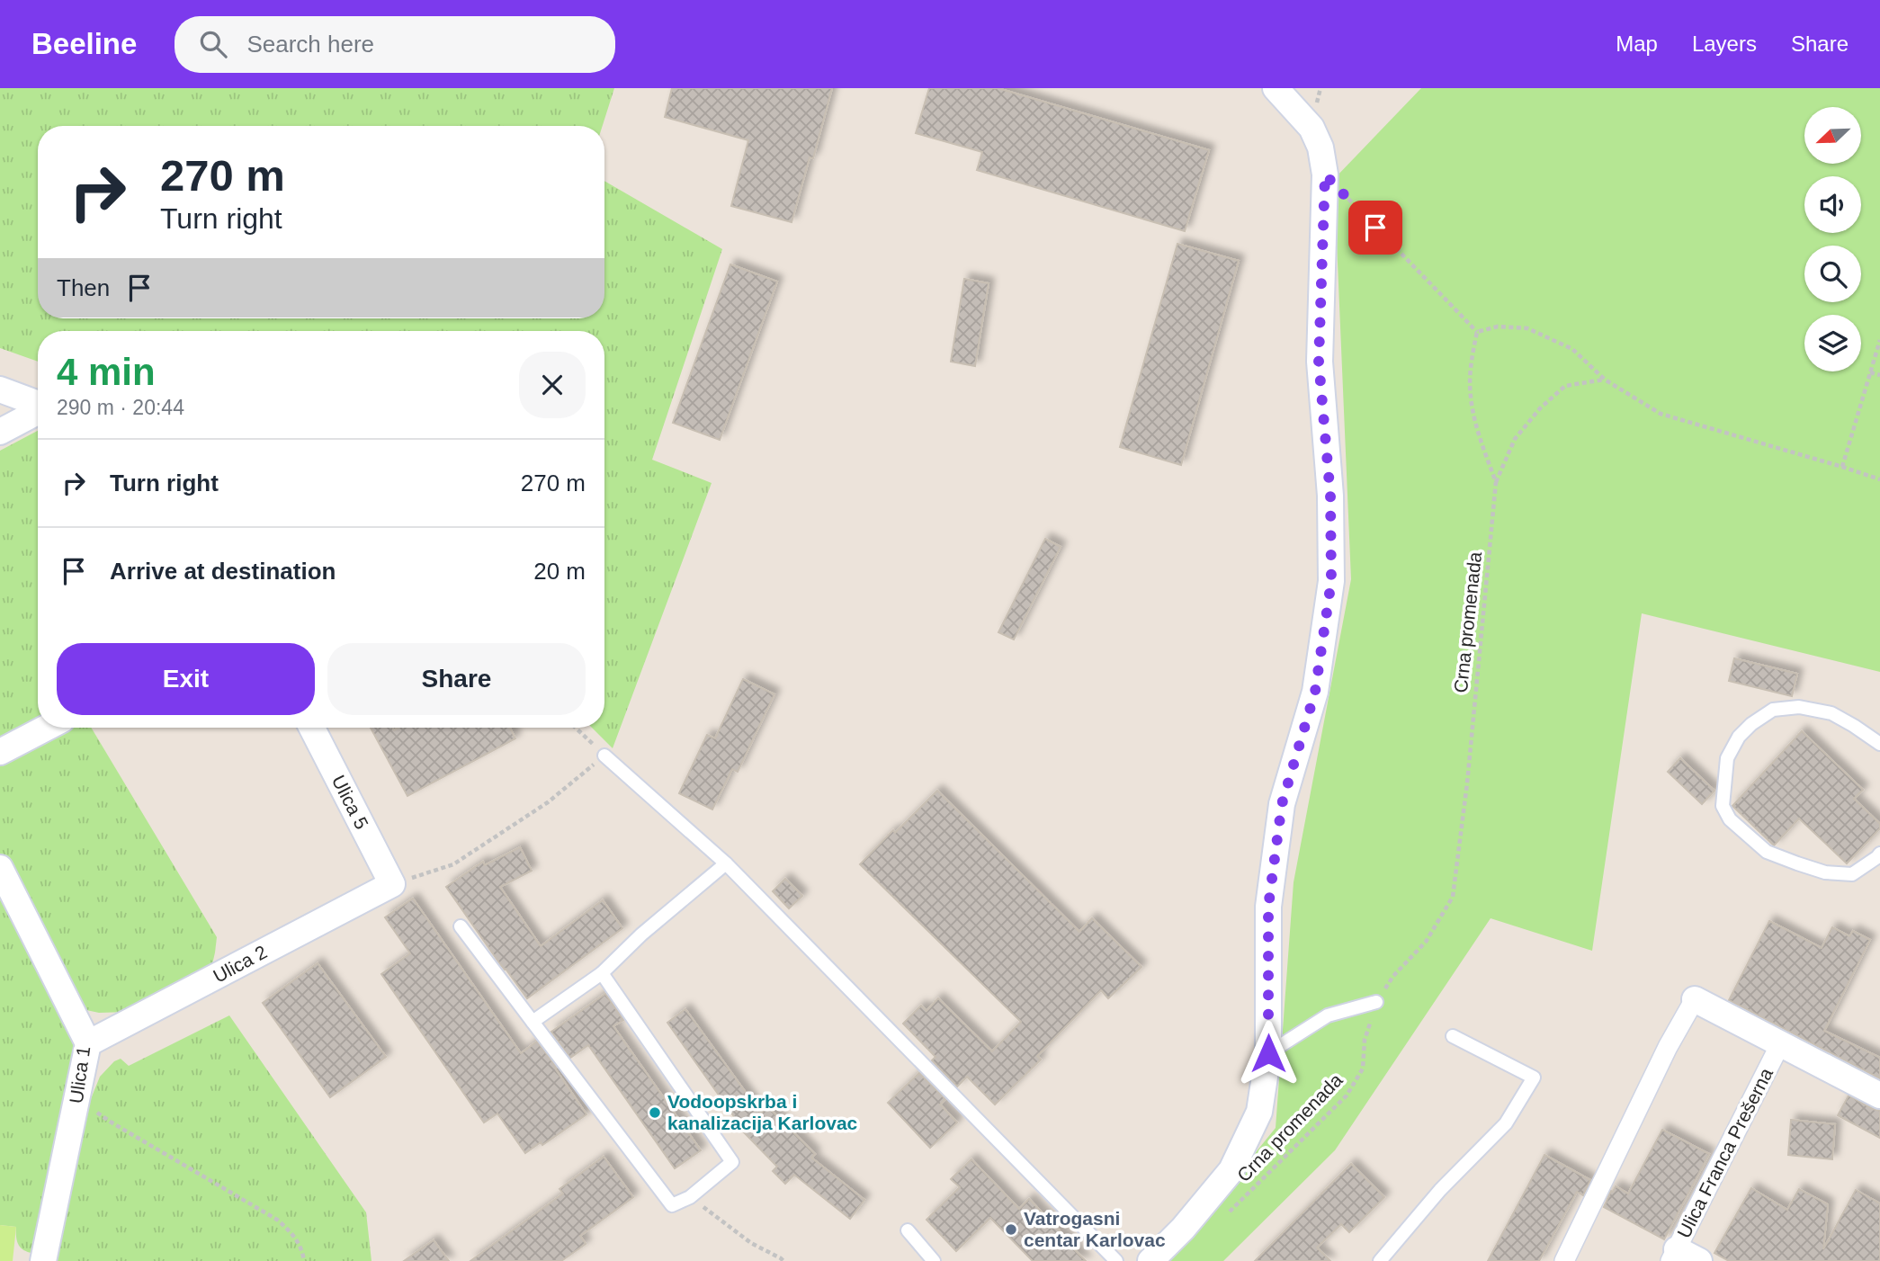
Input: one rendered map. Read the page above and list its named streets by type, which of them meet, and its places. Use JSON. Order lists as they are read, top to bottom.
{
  "streets": {
    "street": [
      "Ulica 5",
      "Ulica 2",
      "Ulica 1",
      "Ulica Franca Prešerna"
    ],
    "path": ["Crna promenada"]
  },
  "crossings": [
    ["Ulica 5", "Ulica 2"],
    ["Ulica 2", "Ulica 1"]
  ],
  "places": ["Vodoopskrba i kanalizacija Karlovac", "Vatrogasni centar Karlovac"],
  "north": "bottom left",
  "page": {
    "header": "Beeline",
    "search": "Search here",
    "nav": ["Map", "Layers", "Share"],
    "turn": ["270 m", "Turn right"],
    "then": "Then",
    "heading": ["4 min", "290 m · 20:44"],
    "list": [
      {
        "name": "Turn right",
        "value": "270 m"
      },
      {
        "name": "Arrive at destination",
        "value": "20 m"
      }
    ],
    "buttons": ["Exit", "Share"]
  }
}
